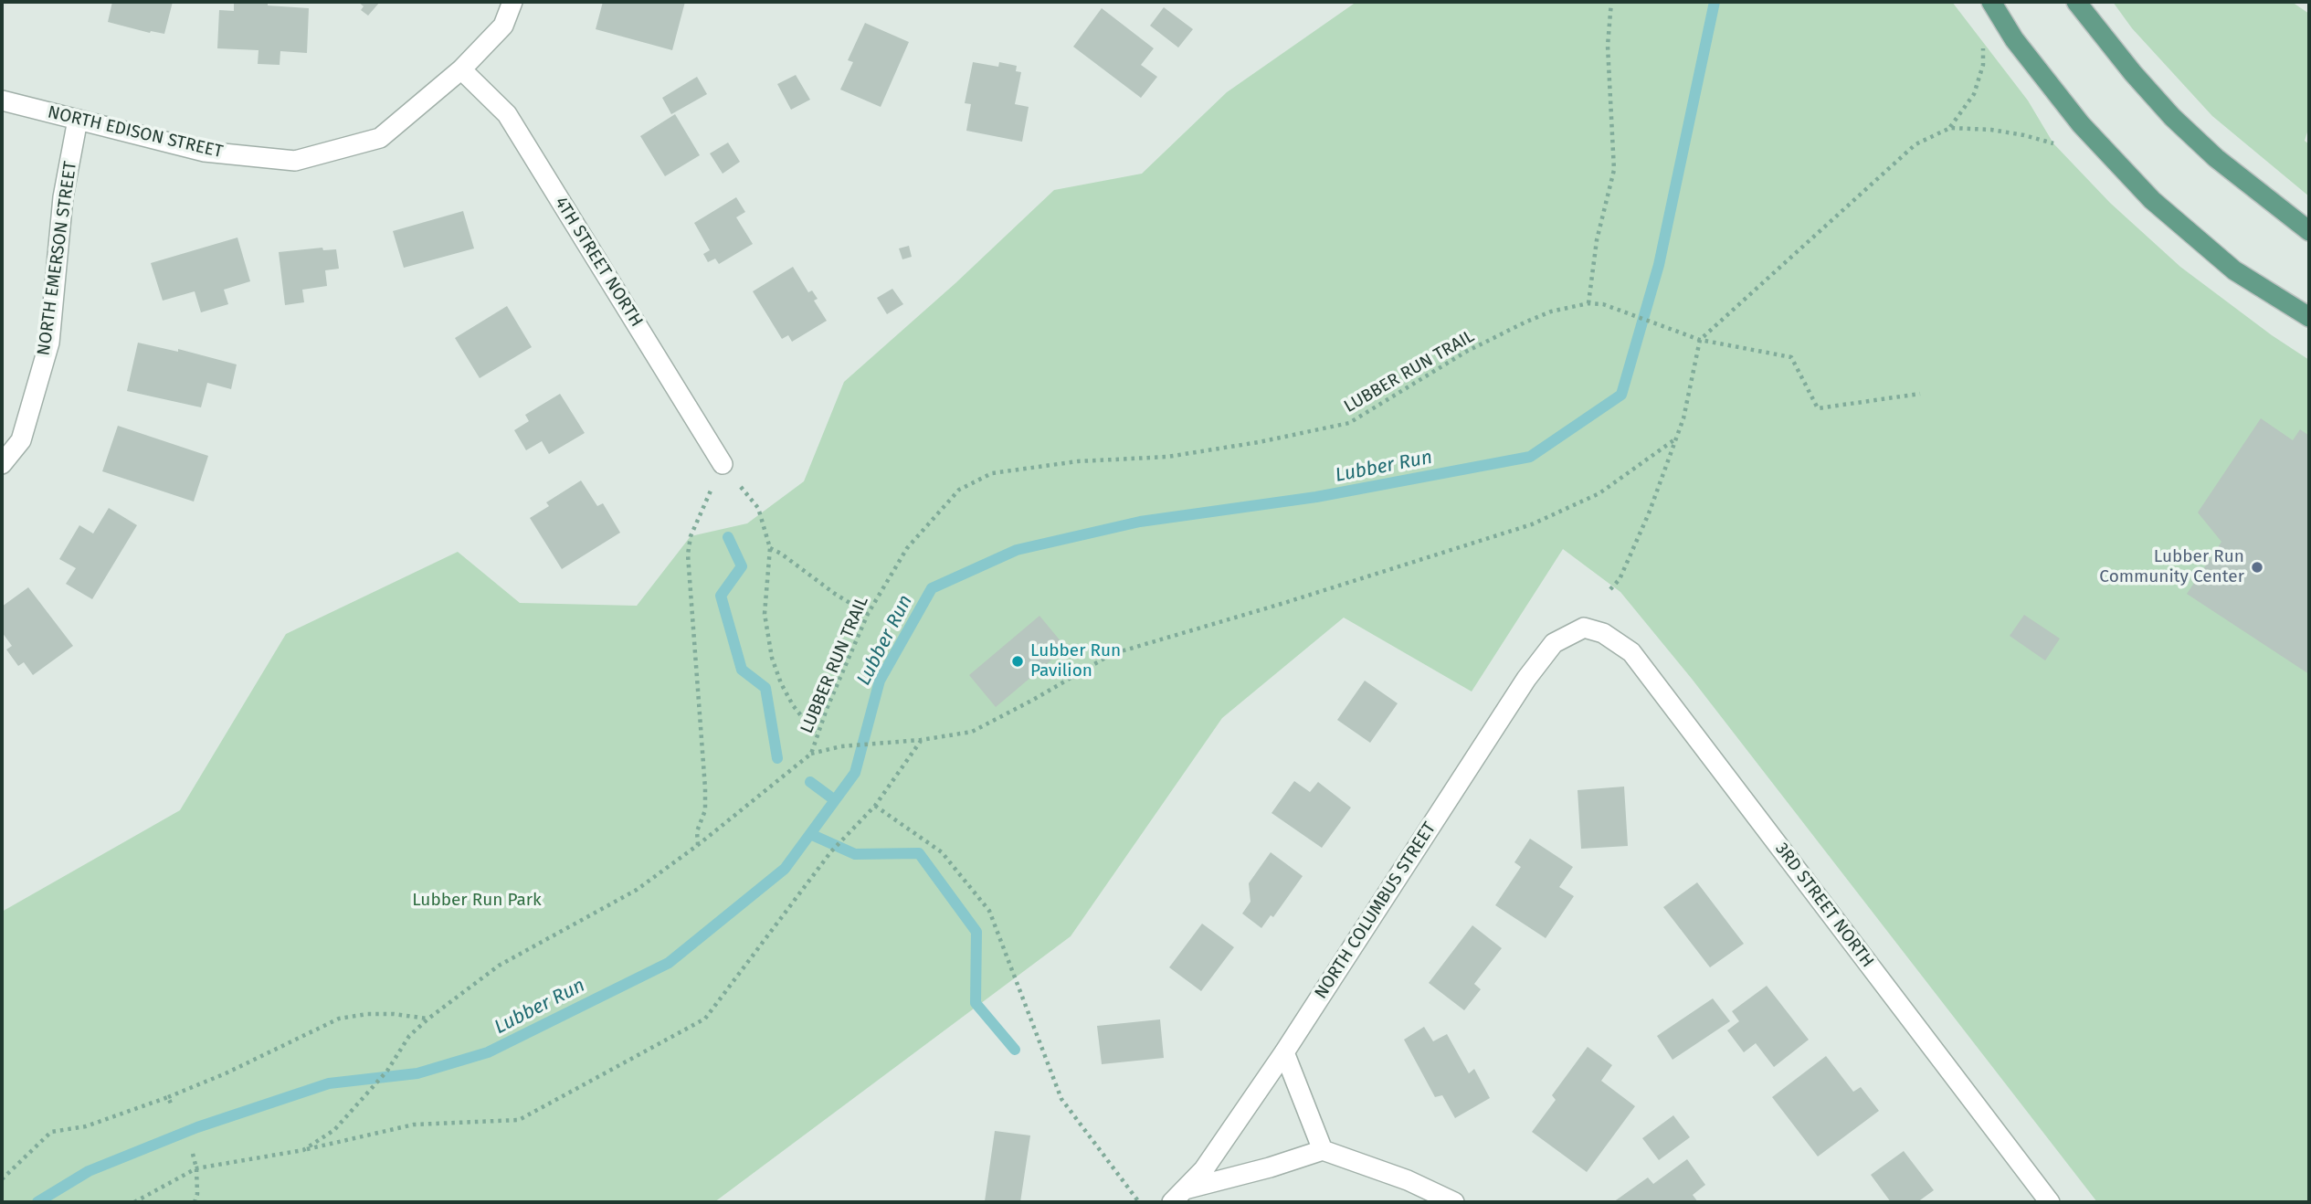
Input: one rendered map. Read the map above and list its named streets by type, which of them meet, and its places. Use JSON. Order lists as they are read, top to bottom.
{
  "streets": {
    "street": [
      "NORTH EDISON STREET",
      "NORTH EMERSON STREET",
      "4TH STREET NORTH",
      "3RD STREET NORTH",
      "NORTH COLUMBUS STREET"
    ],
    "path": ["LUBBER RUN TRAIL"]
  },
  "crossings": [
    ["NORTH EDISON STREET", "NORTH EMERSON STREET"],
    ["NORTH EDISON STREET", "4TH STREET NORTH"],
    ["3RD STREET NORTH", "NORTH COLUMBUS STREET"]
  ],
  "water": ["Lubber Run"],
  "parks": ["Lubber Run Park"],
  "places": ["Lubber Run Community Center", "Lubber Run Pavilion"]
}
